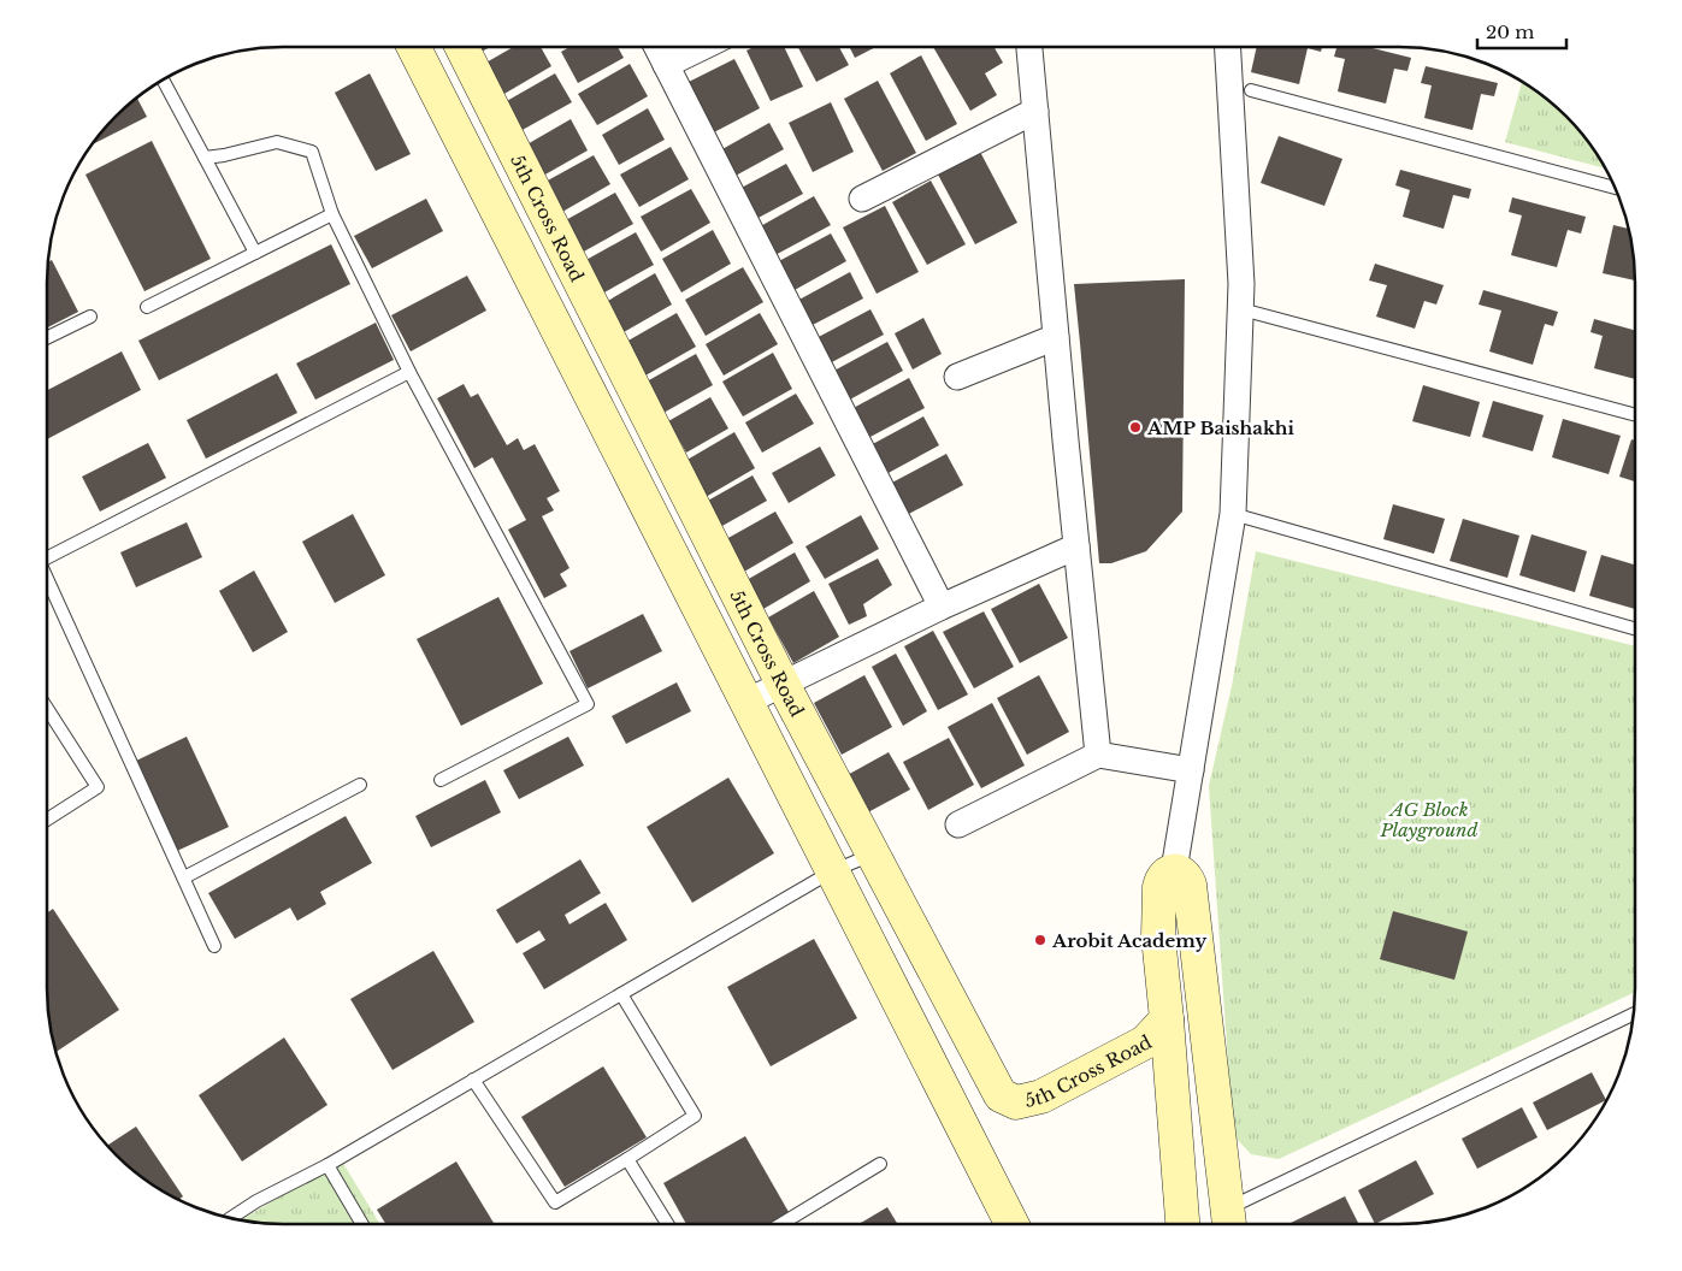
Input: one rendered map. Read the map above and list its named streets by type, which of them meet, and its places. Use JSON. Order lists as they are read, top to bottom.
{
  "streets": {
    "street": ["5th Cross Road"]
  },
  "parks": ["AG Block Playground"],
  "places": ["AMP Baishakhi", "Arobit Academy"],
  "scale_bar": "20 m"
}
